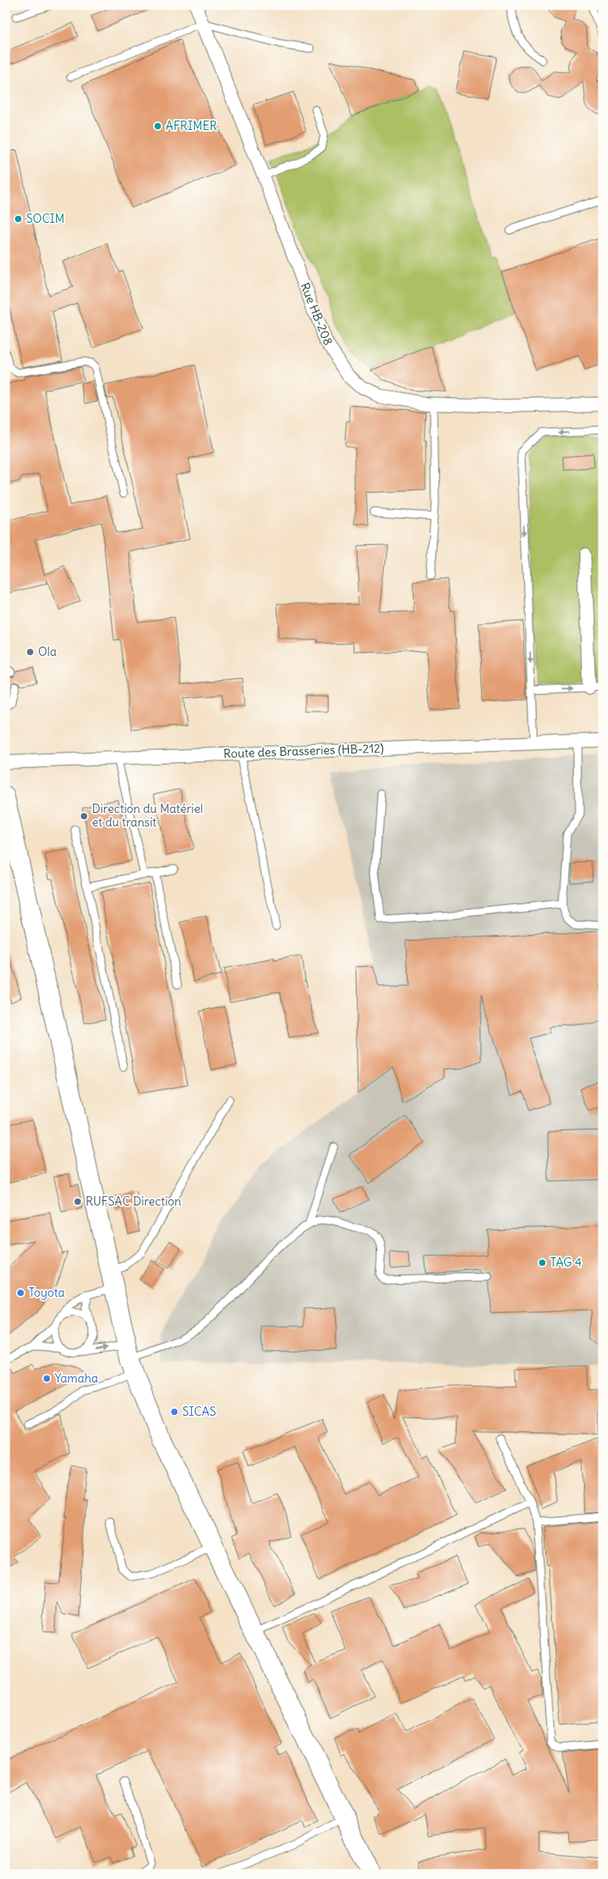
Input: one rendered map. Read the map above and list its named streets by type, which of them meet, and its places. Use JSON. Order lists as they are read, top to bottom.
{
  "streets": {
    "street": ["Rue HB-208", "Route des Brasseries (HB-212)"]
  },
  "places": [
    "AFRIMER",
    "SOCIM",
    "Ola",
    "Direction du Matériel et du transit",
    "RUFSAC Direction",
    "TAG 4",
    "Toyota",
    "Yamaha",
    "SICAS"
  ]
}
